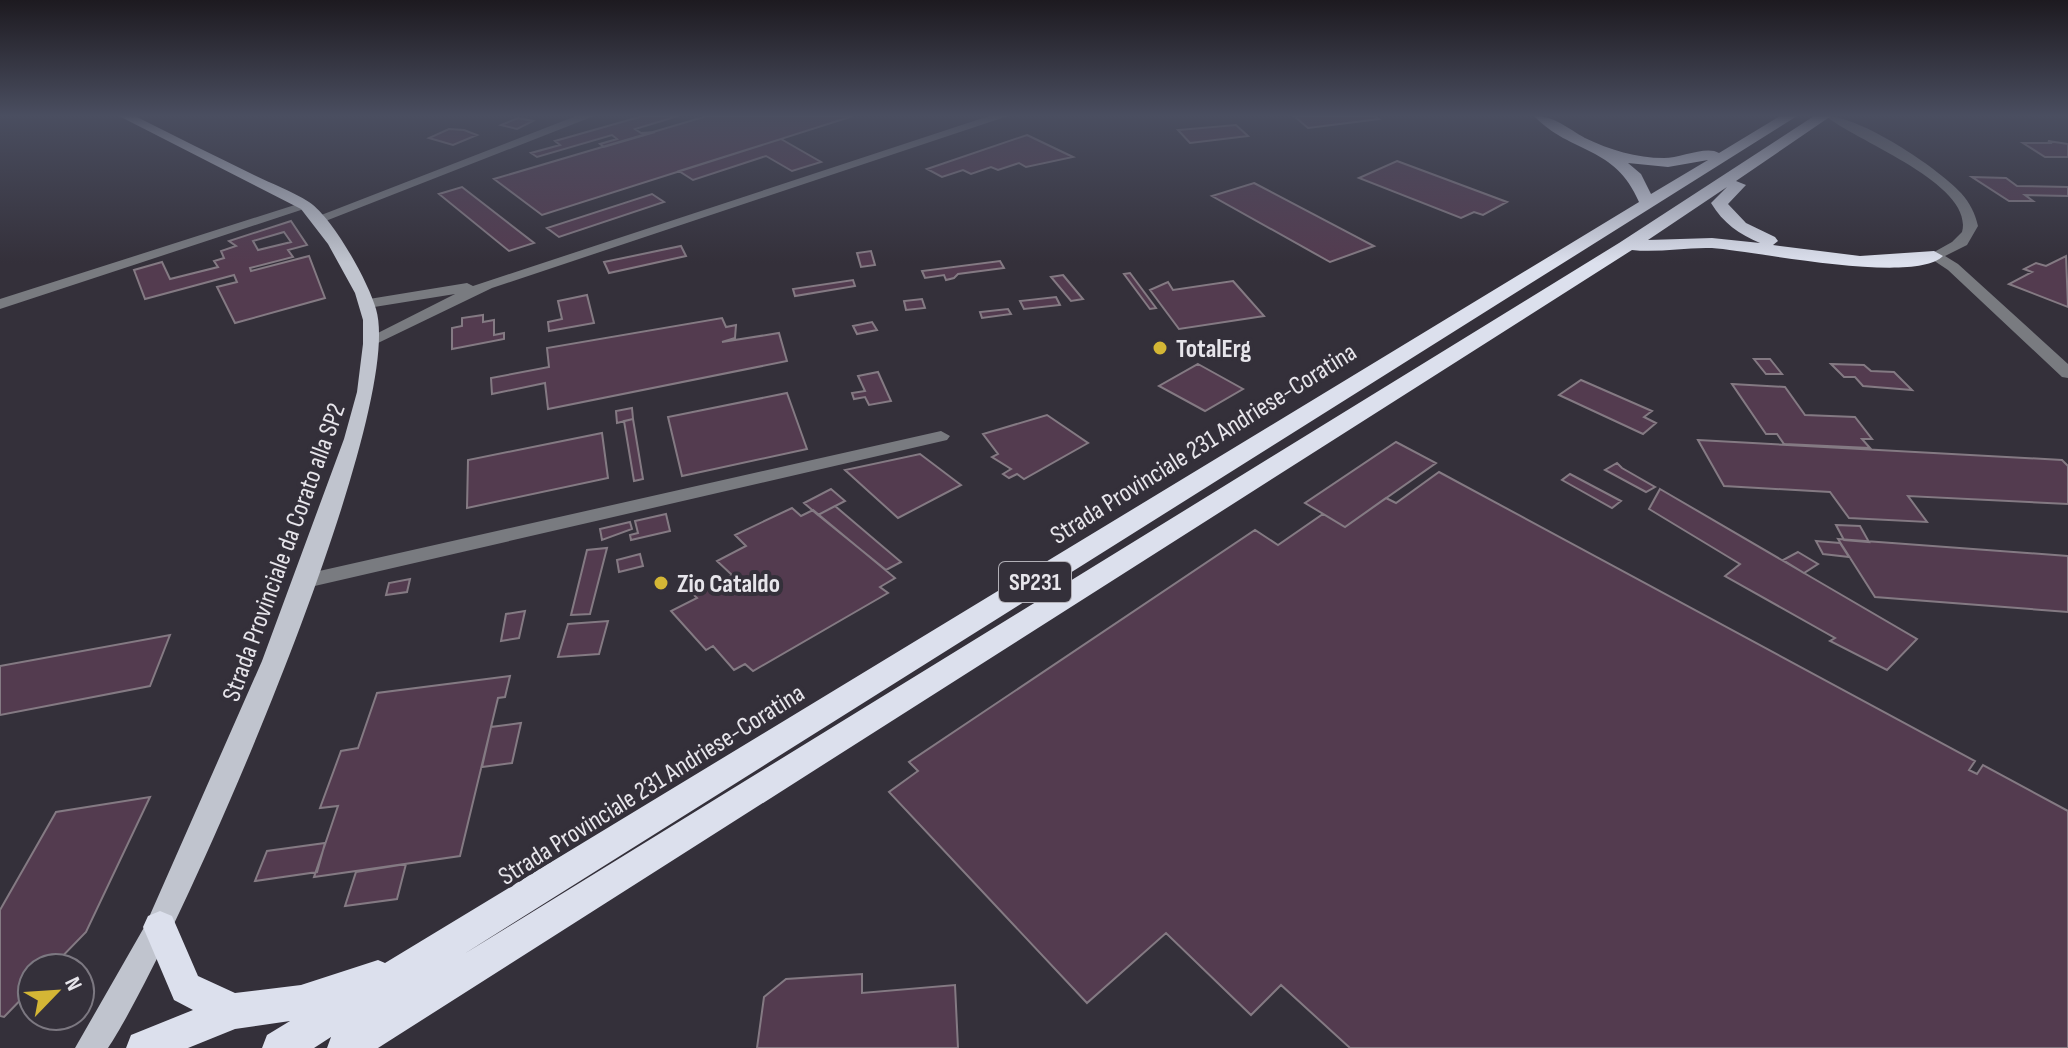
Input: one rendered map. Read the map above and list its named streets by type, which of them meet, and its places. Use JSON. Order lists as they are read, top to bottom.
{
  "streets": {
    "highway": ["Strada Provinciale 231 Andriese-Coratina", "SP231"],
    "main road": ["Strada Provinciale da Corato alla SP2"]
  },
  "places": ["TotalErg", "Zio Cataldo"],
  "north": "top right"
}
